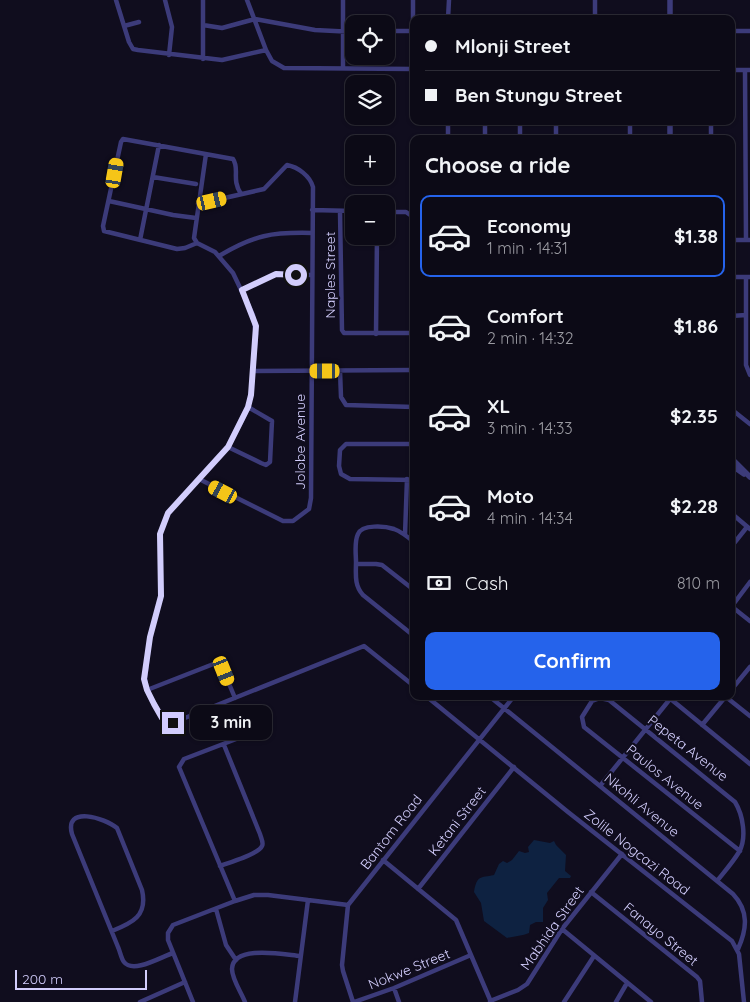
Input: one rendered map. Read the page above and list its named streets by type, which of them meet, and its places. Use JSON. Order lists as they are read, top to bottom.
{
  "streets": {
    "street": [
      "Naples Street",
      "Jolobe Avenue",
      "Pepeta Avenue",
      "Paulos Avenue",
      "Nkohli Avenue",
      "Ketani Street",
      "Bantom Road",
      "Zolile Nogcazi Road",
      "Mabhida Street",
      "Fanayo Street",
      "Nokwe Street"
    ]
  },
  "crossings": [
    ["Pepeta Avenue", "Paulos Avenue"],
    ["Nkohli Avenue", "Bantom Road"],
    ["Nkohli Avenue", "Zolile Nogcazi Road"],
    ["Ketani Street", "Zolile Nogcazi Road"],
    ["Bantom Road", "Zolile Nogcazi Road"],
    ["Zolile Nogcazi Road", "Mabhida Street"],
    ["Mabhida Street", "Fanayo Street"]
  ],
  "scale_bar": "200 m",
  "page": {
    "map_buttons": ["+", "−"],
    "banner": ["Mlonji Street", "Ben Stungu Street"],
    "heading": "Choose a ride",
    "list": [
      {
        "name": "Economy",
        "note": "1 min · 14:31",
        "value": "$1.38"
      },
      {
        "name": "Comfort",
        "note": "2 min · 14:32",
        "value": "$1.86"
      },
      {
        "name": "XL",
        "note": "3 min · 14:33",
        "value": "$2.35"
      },
      {
        "name": "Moto",
        "note": "4 min · 14:34",
        "value": "$2.28"
      }
    ],
    "pay": ["Cash", "810 m"],
    "buttons": "Confirm",
    "bubble": "3 min",
    "scale": "200 m"
  }
}
